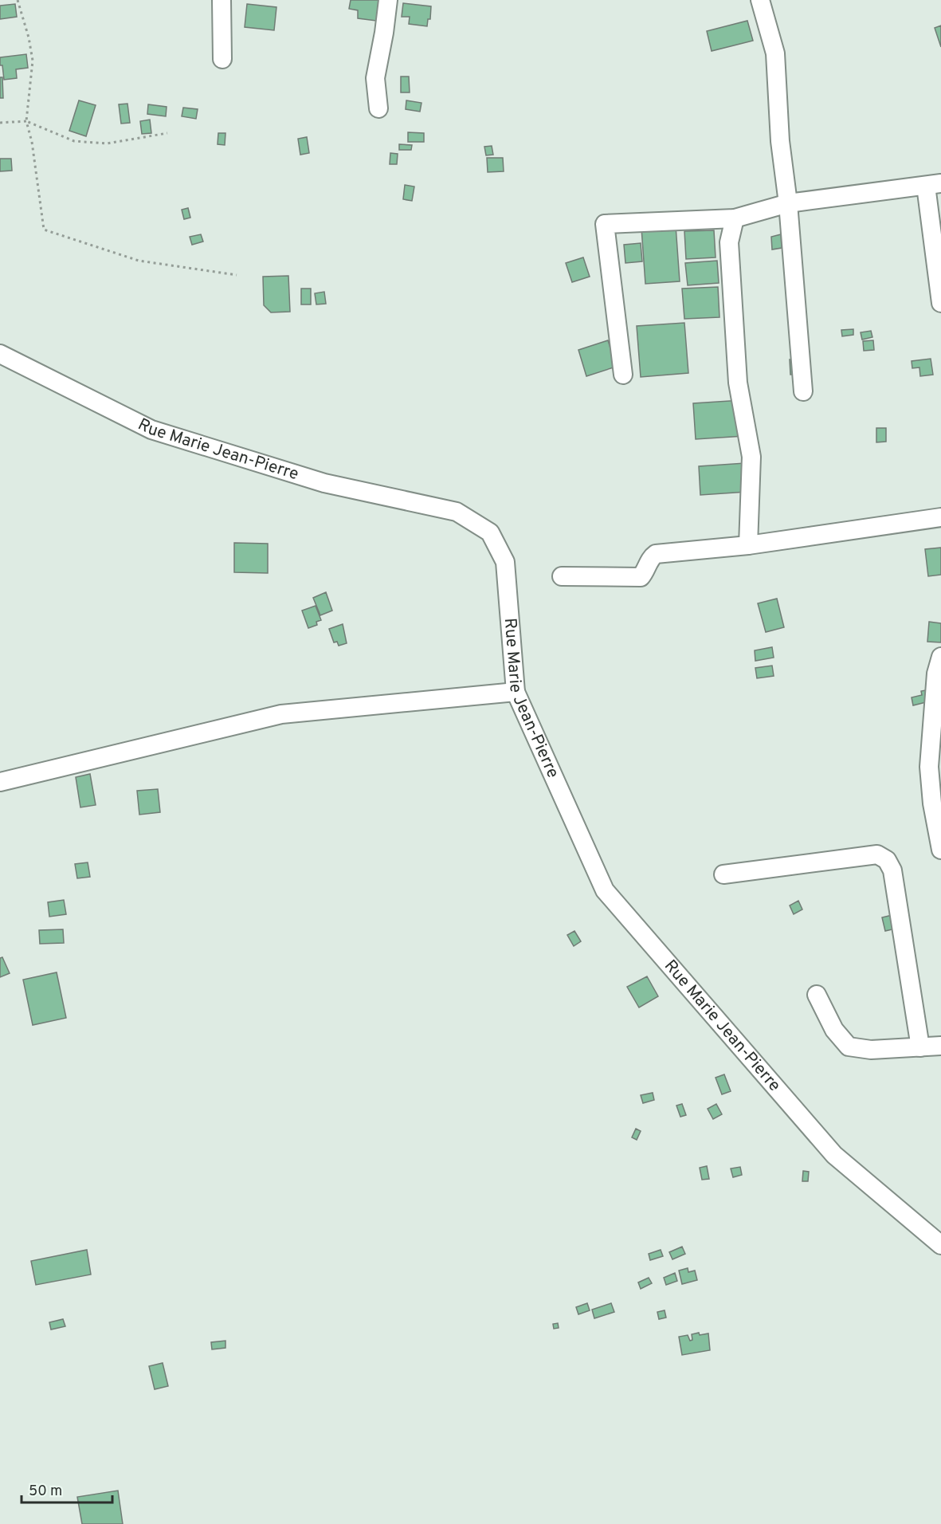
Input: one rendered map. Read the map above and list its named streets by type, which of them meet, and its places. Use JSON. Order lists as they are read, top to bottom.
{
  "streets": {
    "street": ["Rue Marie Jean-Pierre"]
  },
  "scale_bar": "50 m"
}
